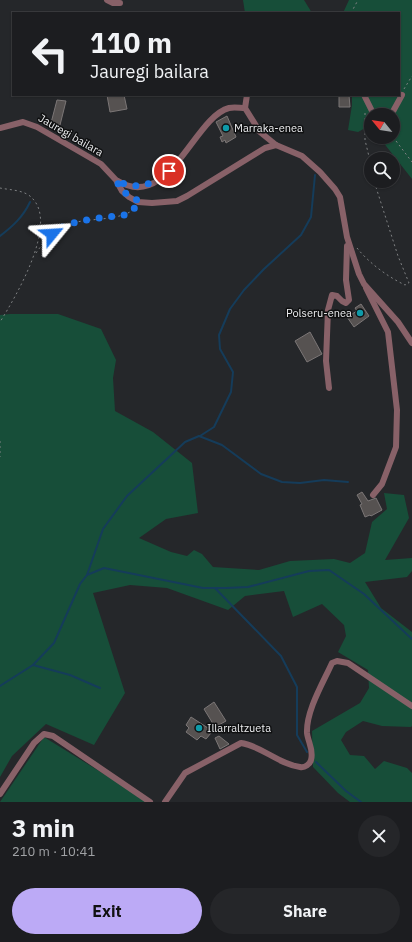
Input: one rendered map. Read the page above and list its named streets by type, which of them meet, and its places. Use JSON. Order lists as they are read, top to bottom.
{
  "streets": {
    "street": ["Jauregi bailara"]
  },
  "places": ["Marraka-enea", "Polseru-enea", "Illarraltzueta"],
  "north": "top left",
  "page": {
    "turn": ["110 m", "Jauregi bailara"],
    "heading": ["3 min", "210 m · 10:41"],
    "buttons": ["Exit", "Share"]
  }
}
